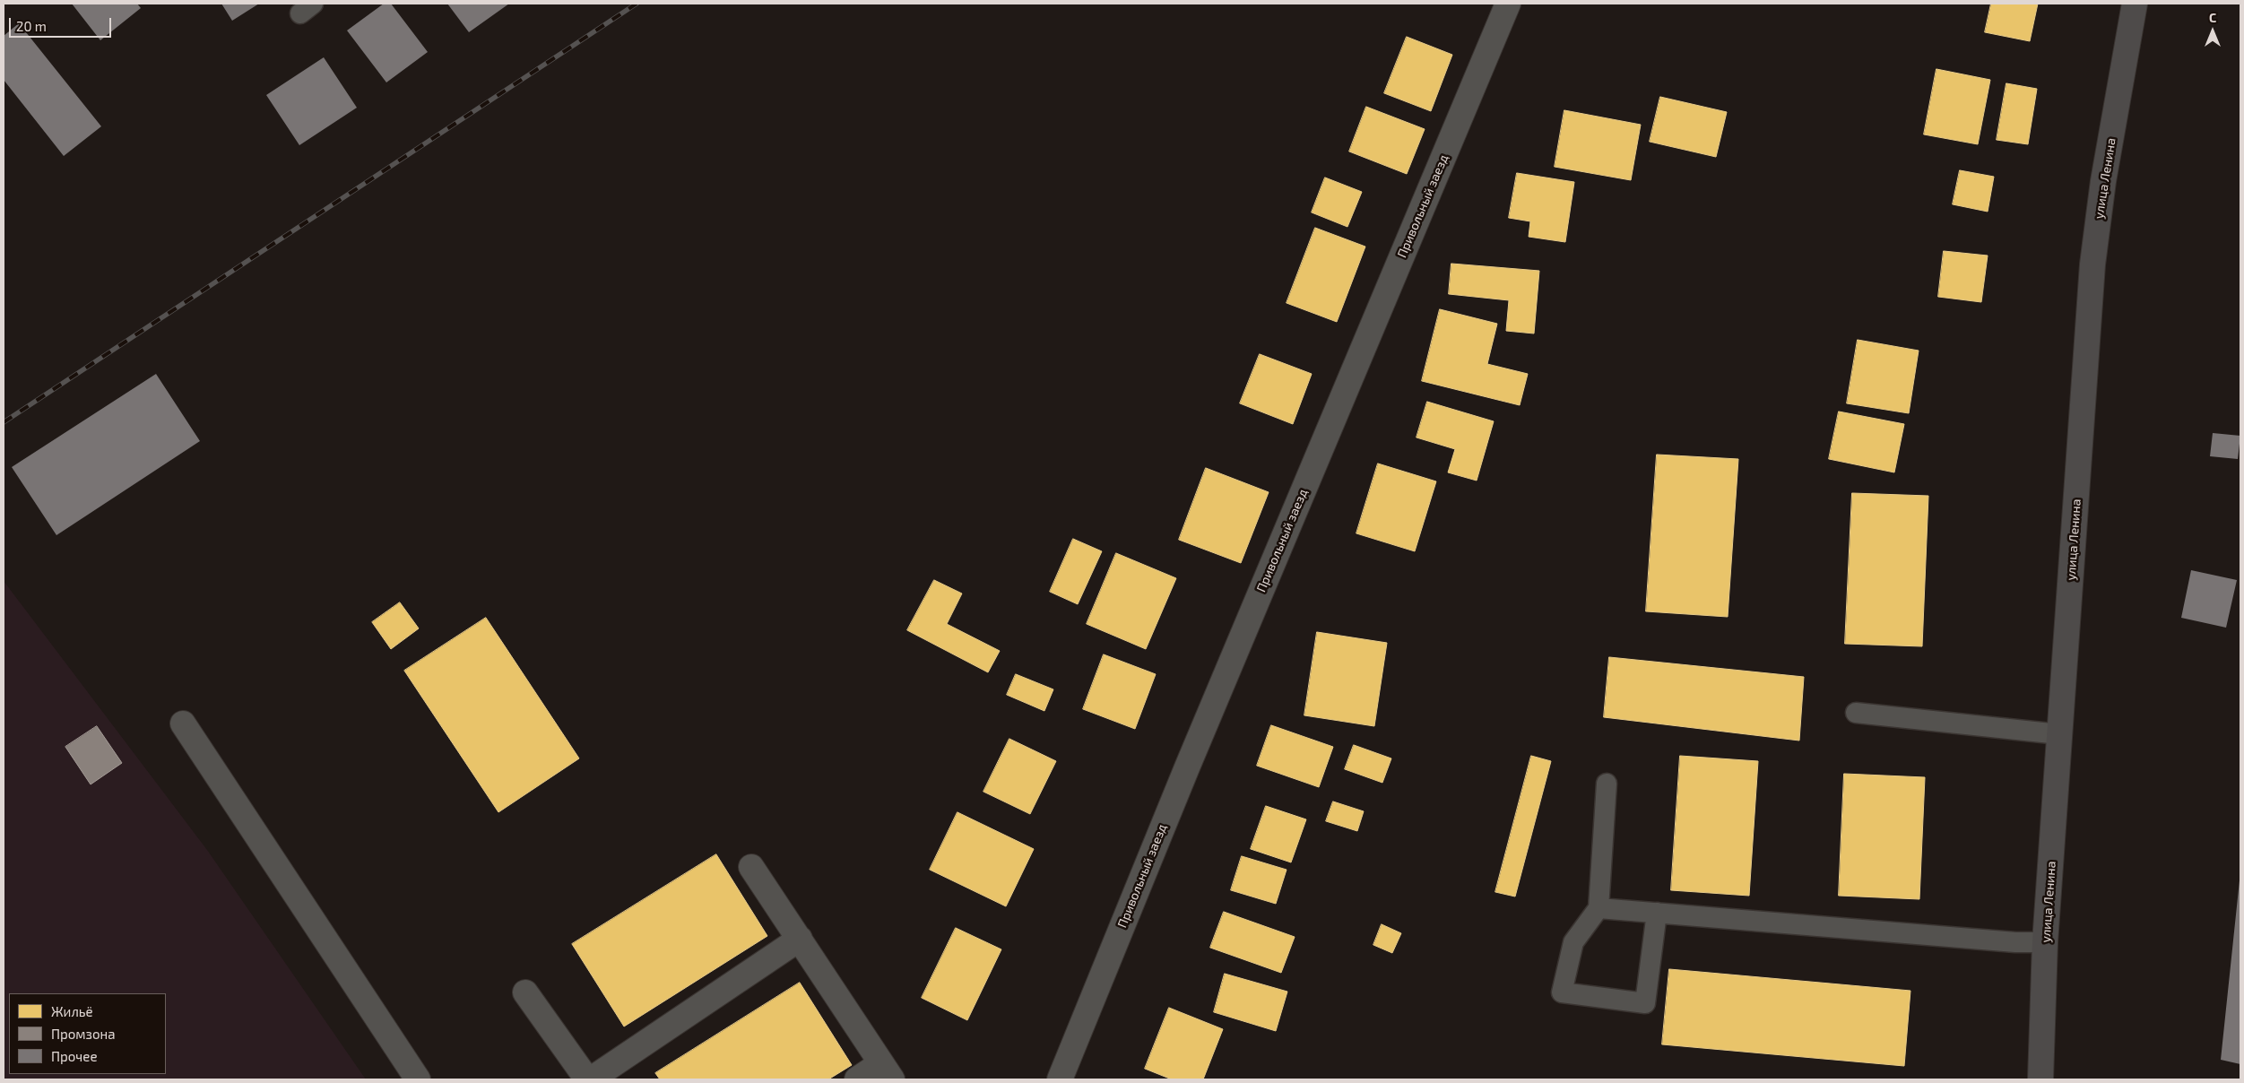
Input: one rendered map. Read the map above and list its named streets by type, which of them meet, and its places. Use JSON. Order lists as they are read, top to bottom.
{
  "streets": {
    "main road": ["улица Ленина"],
    "street": ["Привольный заезд"]
  },
  "legend": ["Жильё", "Промзона", "Прочее"],
  "scale_bar": "20 m",
  "north": "top"
}
